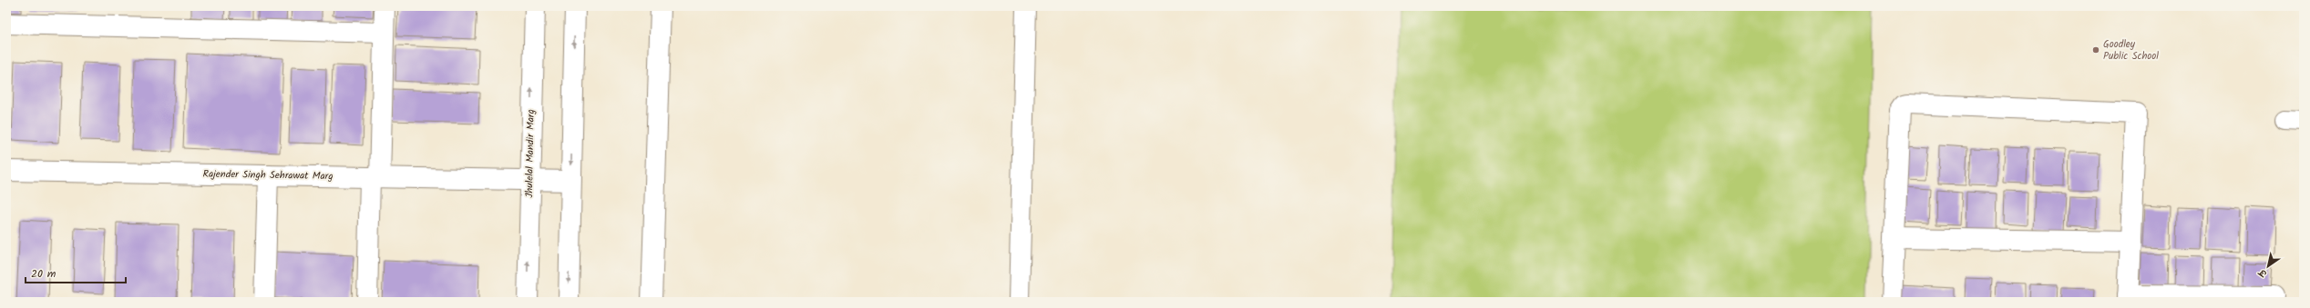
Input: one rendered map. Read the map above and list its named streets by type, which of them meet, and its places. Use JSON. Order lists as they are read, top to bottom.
{
  "streets": {
    "street": ["Jhulelal Mandir Marg", "Rajender Singh Sehrawat Marg"]
  },
  "crossings": [
    ["Jhulelal Mandir Marg", "Rajender Singh Sehrawat Marg"]
  ],
  "places": ["Goodley Public School"],
  "scale_bar": "20 m",
  "north": "bottom left"
}
